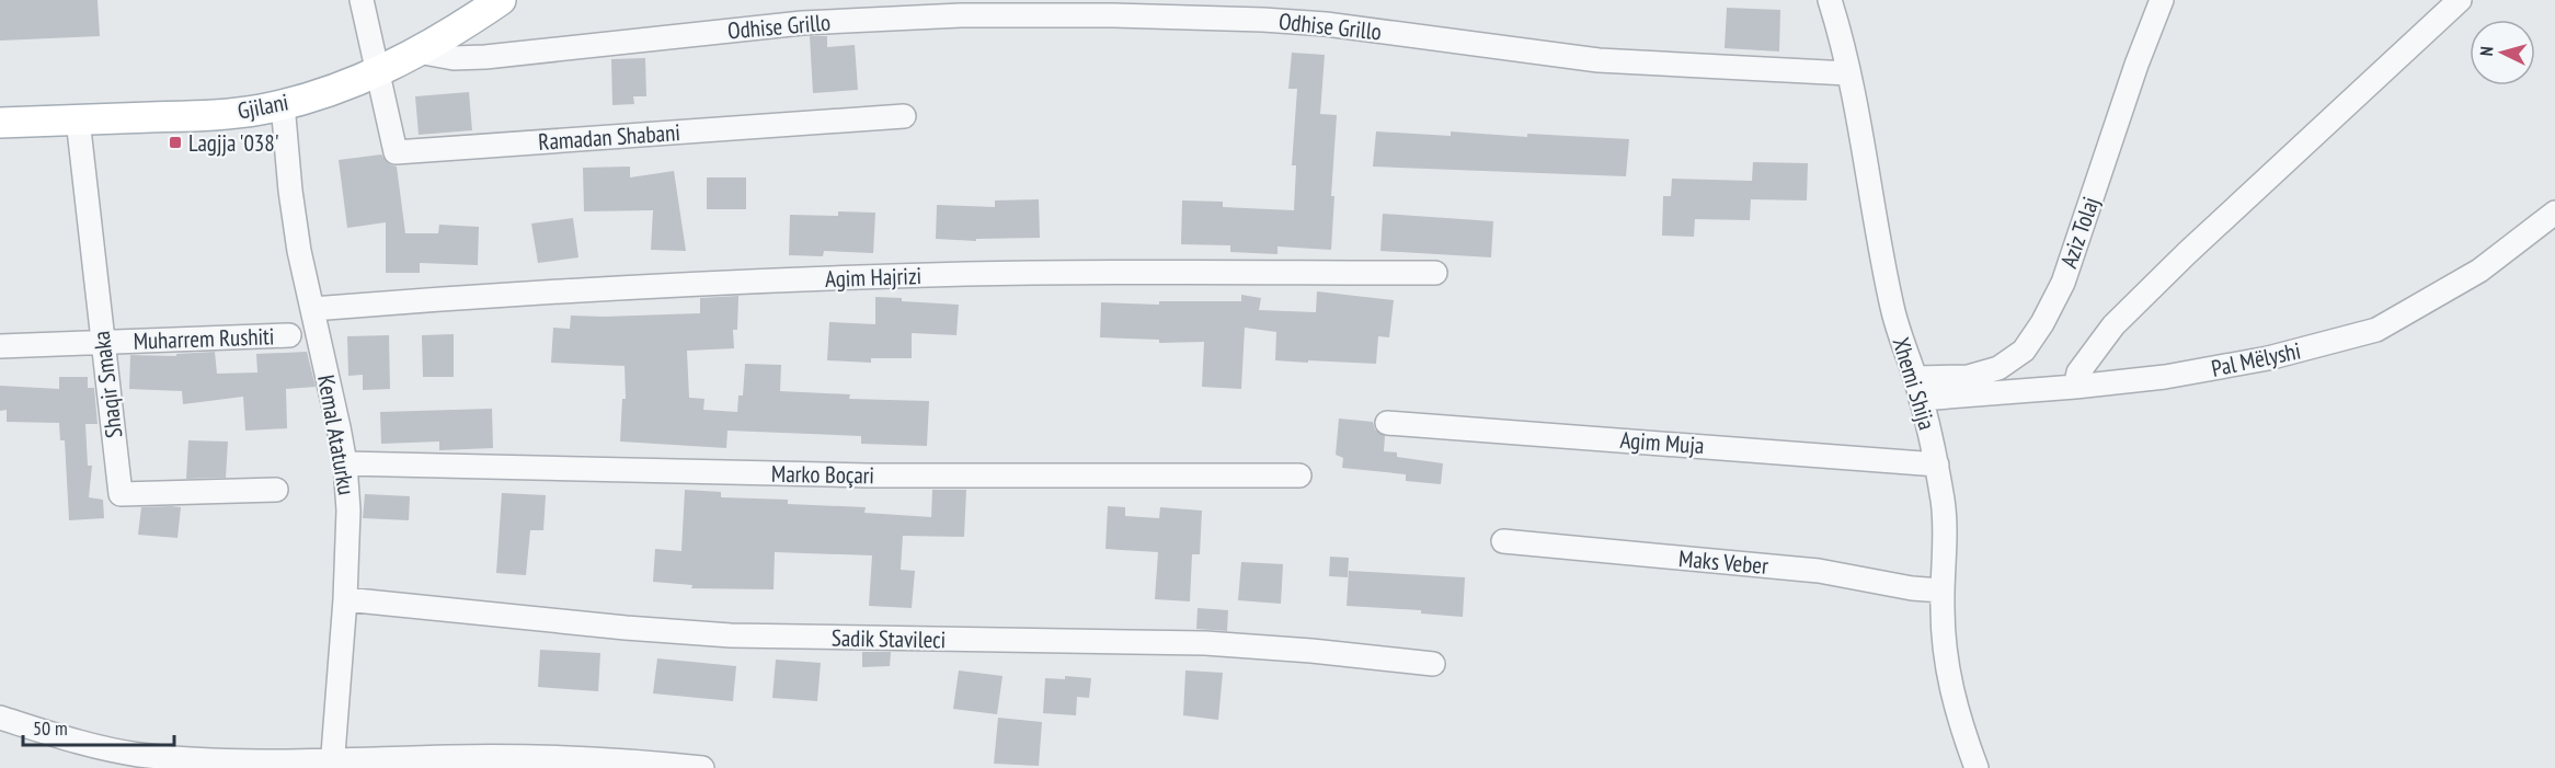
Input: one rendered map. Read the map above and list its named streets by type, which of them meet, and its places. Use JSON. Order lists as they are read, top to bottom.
{
  "streets": {
    "main road": ["Gjilani"],
    "street": [
      "Odhise Grillo",
      "Ramadan Shabani",
      "Aziz Tolaj",
      "Agim Hajrizi",
      "Muharrem Rushiti",
      "Pal Mëlyshi",
      "Xhemi Shija",
      "Shaqir Smaka",
      "Kemal Ataturku",
      "Agim Muja",
      "Marko Boçari",
      "Maks Veber",
      "Sadik Stavileci"
    ]
  },
  "crossings": [
    ["Odhise Grillo", "Gjilani"],
    ["Odhise Grillo", "Xhemi Shija"],
    ["Gjilani", "Ramadan Shabani"],
    ["Gjilani", "Shaqir Smaka"],
    ["Gjilani", "Kemal Ataturku"],
    ["Aziz Tolaj", "Pal Mëlyshi"],
    ["Aziz Tolaj", "Xhemi Shija"],
    ["Agim Hajrizi", "Kemal Ataturku"],
    ["Muharrem Rushiti", "Shaqir Smaka"],
    ["Pal Mëlyshi", "Xhemi Shija"],
    ["Xhemi Shija", "Agim Muja"],
    ["Xhemi Shija", "Maks Veber"],
    ["Kemal Ataturku", "Marko Boçari"],
    ["Kemal Ataturku", "Sadik Stavileci"]
  ],
  "places": {
    "transit": ["Lagjja '038'"]
  },
  "scale_bar": "50 m",
  "north": "left"
}
